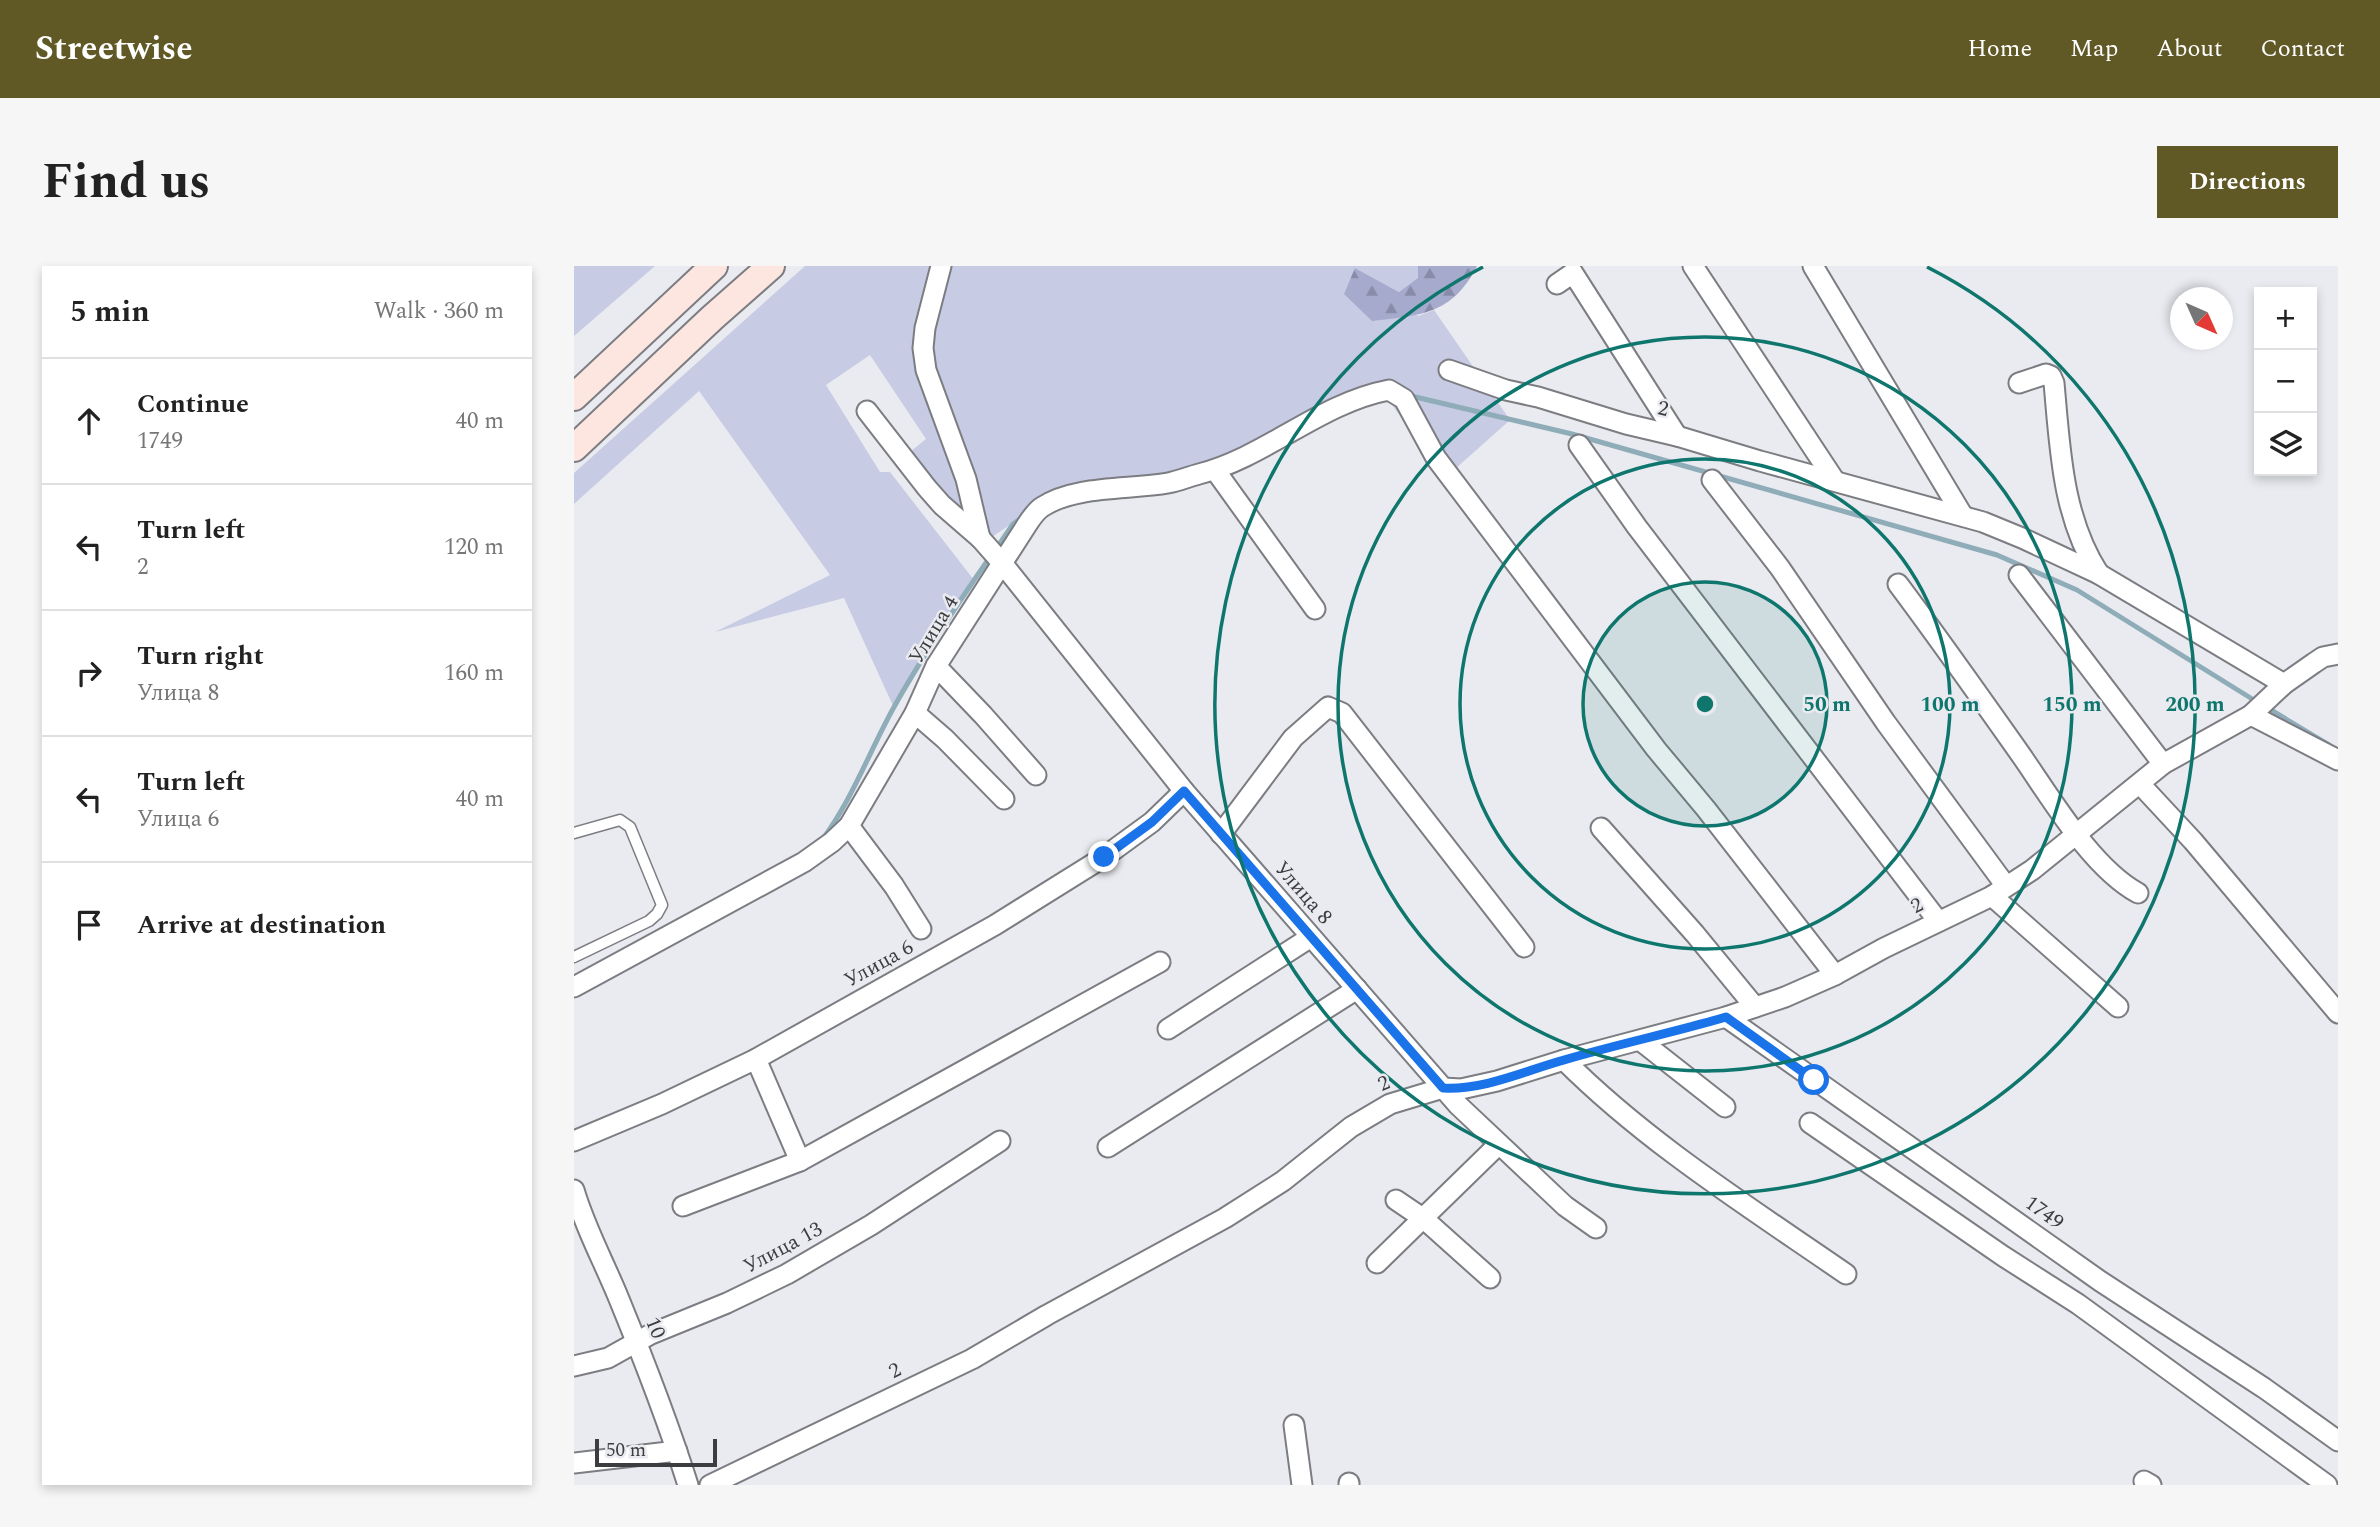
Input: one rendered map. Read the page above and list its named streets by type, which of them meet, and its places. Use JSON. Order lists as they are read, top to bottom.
{
  "streets": {
    "street": [
      "2",
      "Улица 4",
      "Улица 8",
      "Улица 6",
      "1749",
      "Улица 13",
      "10"
    ]
  },
  "crossings": [
    ["2", "Улица 4"],
    ["2", "Улица 8"],
    ["2", "1749"],
    ["Улица 4", "Улица 8"],
    ["Улица 8", "Улица 6"],
    ["Улица 13", "10"]
  ],
  "scale_bar": "50 m",
  "north": "bottom right",
  "page": {
    "header": "Streetwise",
    "nav": [
      "Home",
      "Map",
      "About",
      "Contact"
    ],
    "title": "Find us",
    "buttons": "Directions",
    "heading": ["5 min", "Walk · 360 m"],
    "map_buttons": ["+", "−"],
    "list": [
      ["Continue", "1749", "40 m"],
      ["Turn left", "2", "120 m"],
      ["Turn right", "Улица 8", "160 m"],
      ["Turn left", "Улица 6", "40 m"],
      "Arrive at destination"
    ],
    "scale": "50 m"
  },
  "rings": [
    "50 m",
    "100 m",
    "150 m",
    "200 m"
  ]
}
